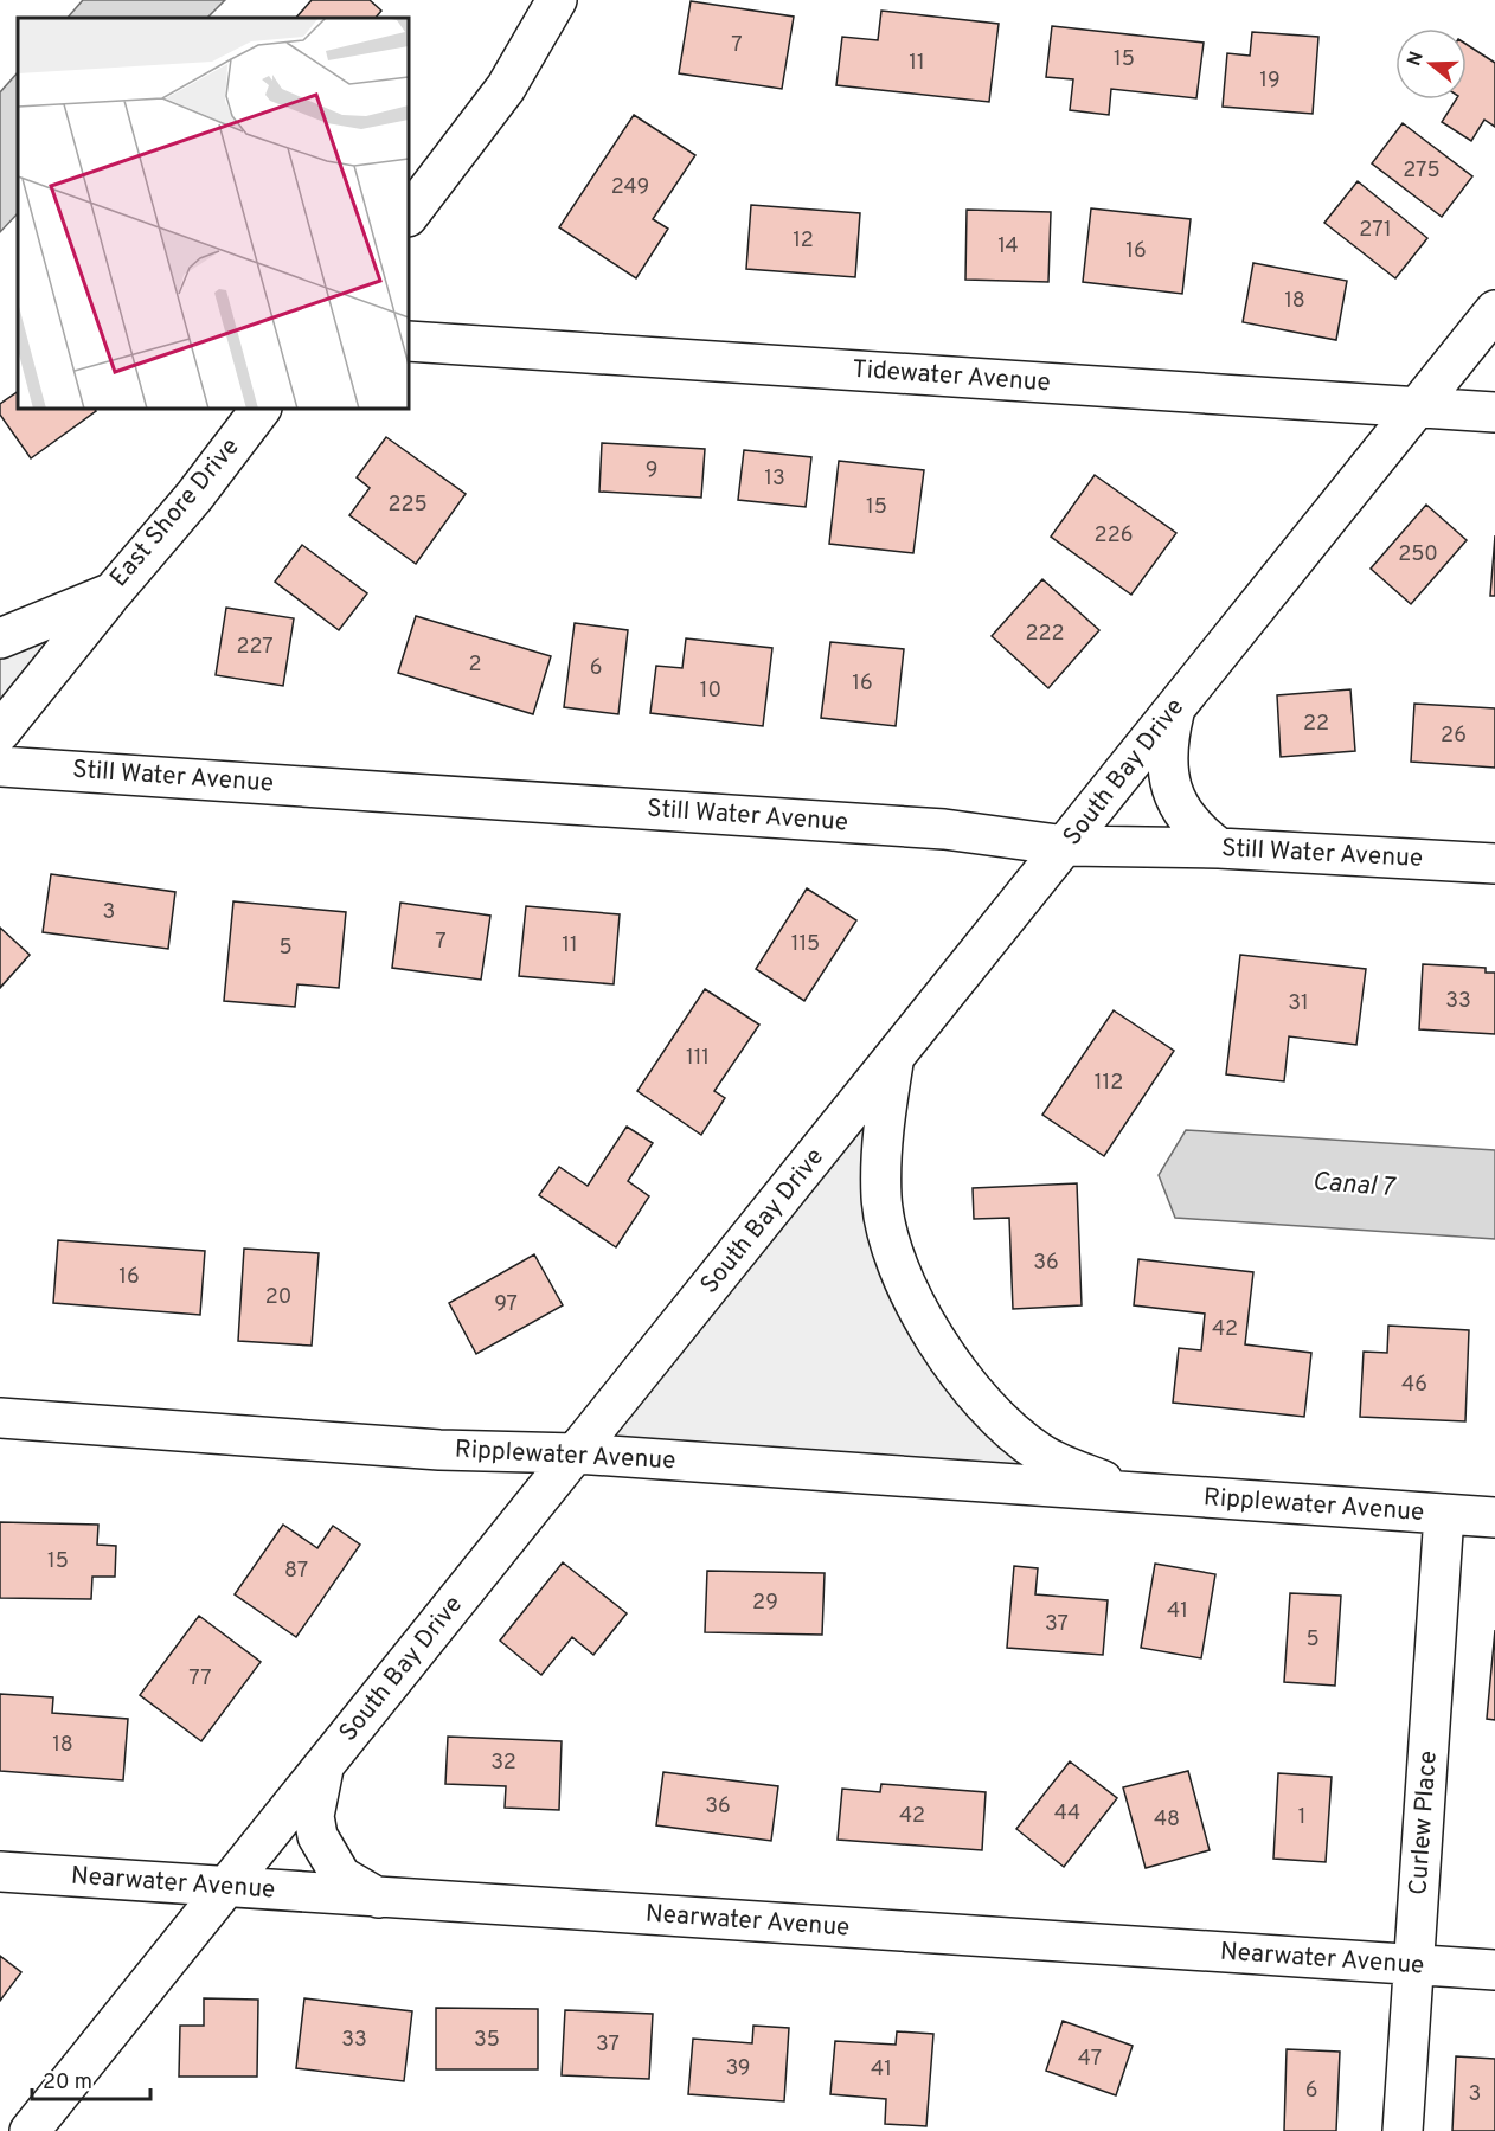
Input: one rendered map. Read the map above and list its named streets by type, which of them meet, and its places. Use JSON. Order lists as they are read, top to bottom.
{
  "streets": {
    "street": [
      "Tidewater Avenue",
      "East Shore Drive",
      "South Bay Drive",
      "Still Water Avenue",
      "Ripplewater Avenue",
      "Curlew Place",
      "Nearwater Avenue"
    ]
  },
  "crossings": [
    ["Tidewater Avenue", "South Bay Drive"],
    ["South Bay Drive", "Still Water Avenue"],
    ["South Bay Drive", "Ripplewater Avenue"],
    ["South Bay Drive", "Nearwater Avenue"],
    ["Ripplewater Avenue", "Curlew Place"],
    ["Curlew Place", "Nearwater Avenue"]
  ],
  "water": ["Canal 7"],
  "house_numbers": [
    "7",
    "15",
    "11",
    "19",
    "275",
    "249",
    "271",
    "12",
    "14",
    "16",
    "18",
    "9",
    "13",
    "225",
    "15",
    "226",
    "250",
    "222",
    "227",
    "2",
    "6",
    "16",
    "10",
    "22",
    "26",
    "3",
    "7",
    "115",
    "11",
    "5",
    "33",
    "31",
    "111",
    "112",
    "36",
    "16",
    "20",
    "97",
    "42",
    "46",
    "15",
    "87",
    "29",
    "41",
    "37",
    "5",
    "77",
    "18",
    "32",
    "36",
    "44",
    "42",
    "1",
    "48",
    "33",
    "35",
    "37",
    "47",
    "39",
    "41",
    "6",
    "3"
  ],
  "scale_bar": "20 m",
  "north": "left"
}
